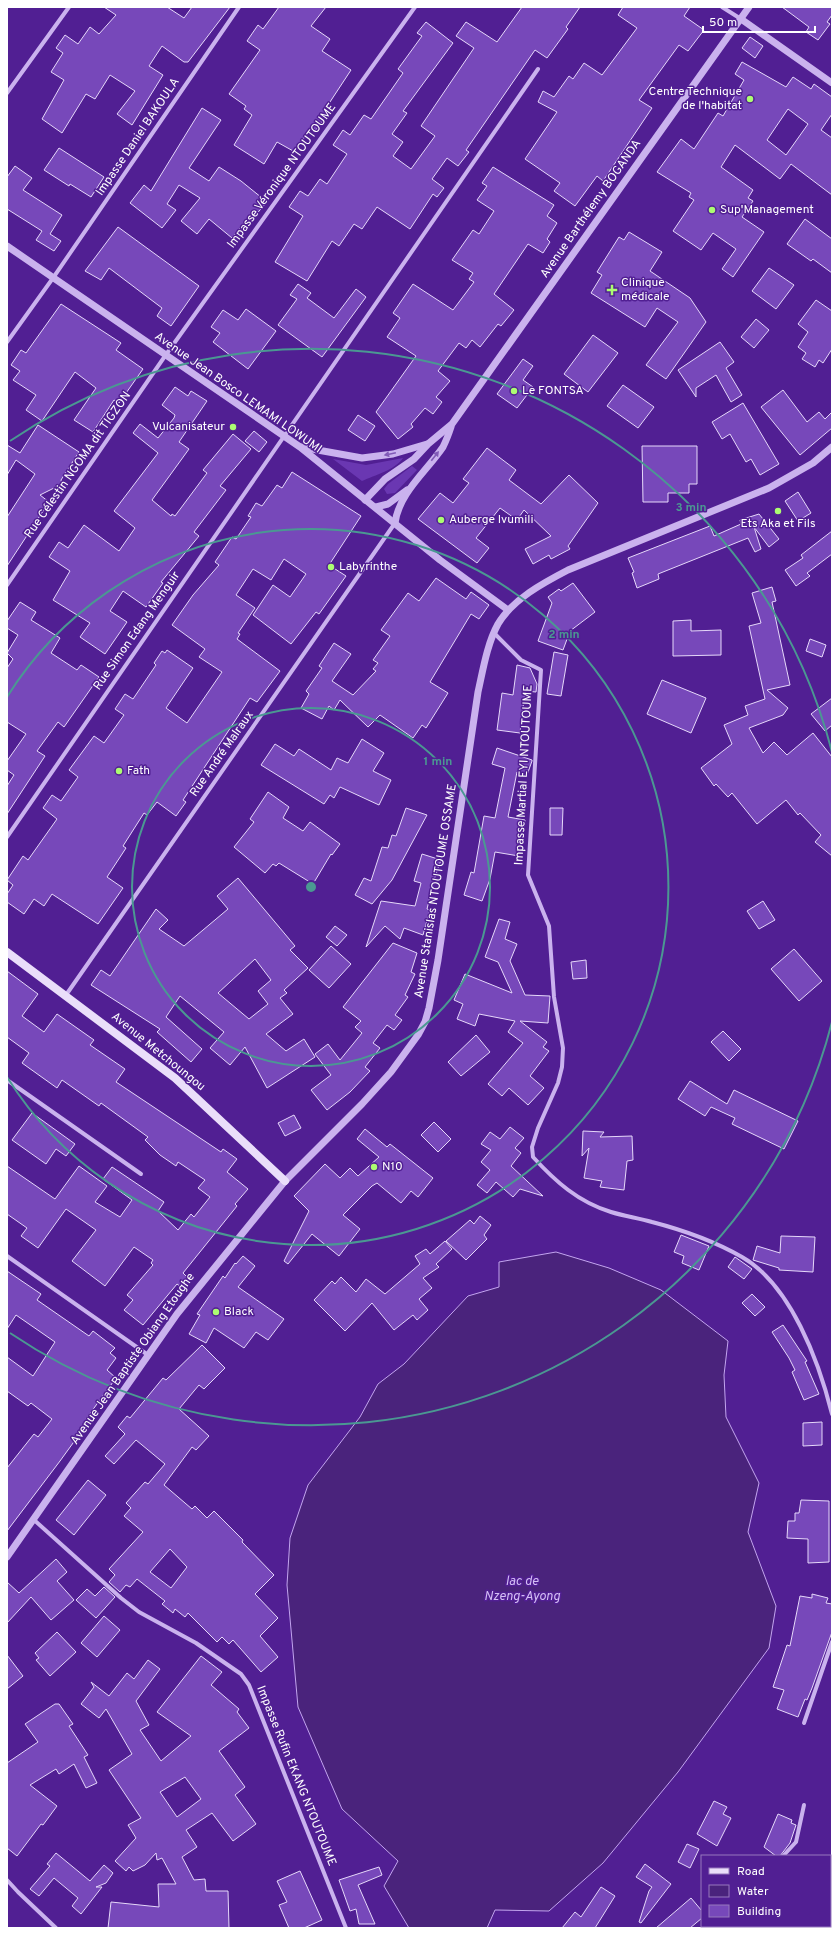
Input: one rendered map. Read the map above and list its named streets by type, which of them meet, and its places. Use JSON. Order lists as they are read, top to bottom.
{
  "streets": {
    "main road": ["Avenue Metchoungou"],
    "street": [
      "Impasse Daniel BAKOULA",
      "Impasse Véronique NTOUTOUME",
      "Avenue Barthélemy BOGANDA",
      "Avenue Jean Bosco LEMAMI LOWUMI",
      "Rue Célestin NGOMA dit TIGZON",
      "Rue Simon Edang Menguir",
      "Rue André Malraux",
      "Impasse Martial EYI NTOUTOUME",
      "Avenue Stanislas NTOUTOUME OSSAME",
      "Avenue Jean Baptiste Obiang Etoughe",
      "Impasse Rufin EKANG NTOUTOUME"
    ]
  },
  "crossings": [
    ["Impasse Daniel BAKOULA", "Avenue Jean Bosco LEMAMI LOWUMI"],
    ["Impasse Véronique NTOUTOUME", "Avenue Jean Bosco LEMAMI LOWUMI"],
    ["Impasse Véronique NTOUTOUME", "Rue Célestin NGOMA dit TIGZON"],
    ["Avenue Jean Bosco LEMAMI LOWUMI", "Rue Célestin NGOMA dit TIGZON"],
    ["Avenue Jean Bosco LEMAMI LOWUMI", "Rue Simon Edang Menguir"],
    ["Avenue Jean Bosco LEMAMI LOWUMI", "Rue André Malraux"],
    ["Avenue Jean Bosco LEMAMI LOWUMI", "Avenue Stanislas NTOUTOUME OSSAME"],
    ["Rue André Malraux", "Avenue Metchoungou"],
    ["Impasse Martial EYI NTOUTOUME", "Avenue Stanislas NTOUTOUME OSSAME"],
    ["Avenue Stanislas NTOUTOUME OSSAME", "Avenue Metchoungou"],
    ["Avenue Stanislas NTOUTOUME OSSAME", "Avenue Jean Baptiste Obiang Etoughe"],
    ["Avenue Metchoungou", "Avenue Jean Baptiste Obiang Etoughe"],
    ["Avenue Jean Baptiste Obiang Etoughe", "Impasse Rufin EKANG NTOUTOUME"]
  ],
  "water": ["lac de Nzeng-Ayong"],
  "places": {
    "other": [
      "Centre Technique de l'habitat",
      "Sup'Management",
      "Le FONTSA",
      "Vulcanisateur",
      "Ets Aka et Fils",
      "Auberge Ivumili",
      "Labyrinthe",
      "Fath",
      "N10",
      "Black"
    ],
    "health": ["Clinique médicale"]
  },
  "legend": ["Road", "Water", "Building"],
  "scale_bar": "50 m",
  "rings": ["3 min", "2 min", "1 min"]
}
